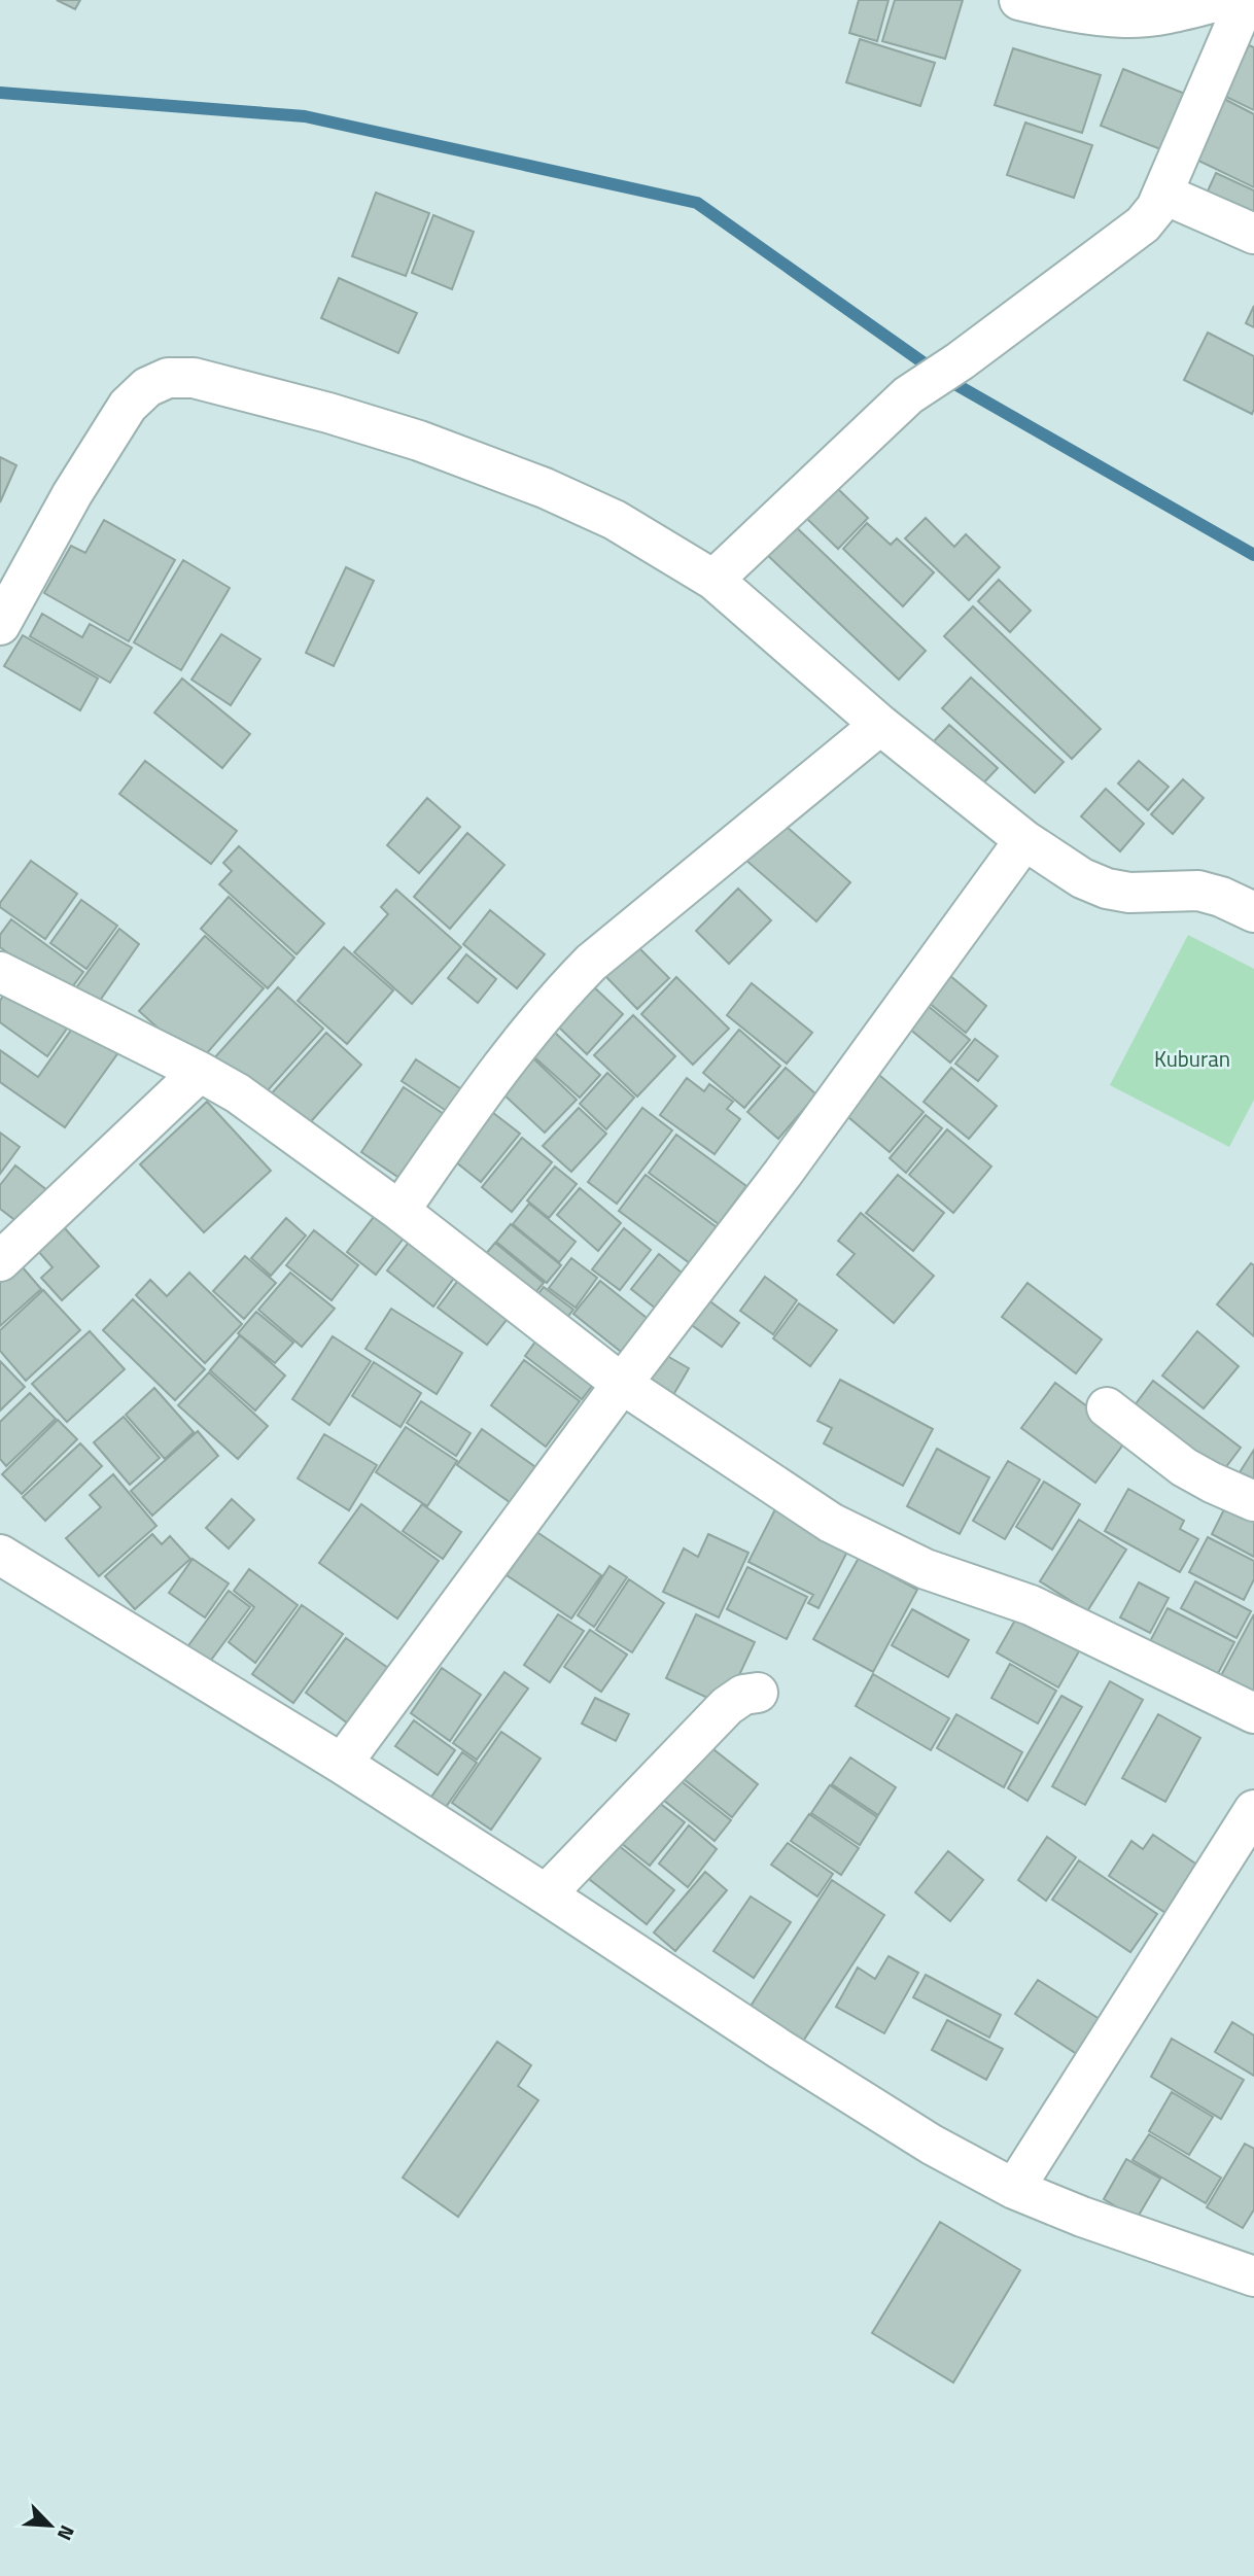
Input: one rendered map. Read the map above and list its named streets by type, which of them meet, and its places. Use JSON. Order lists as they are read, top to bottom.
{
  "parks": ["Kuburan"],
  "north": "bottom right"
}
